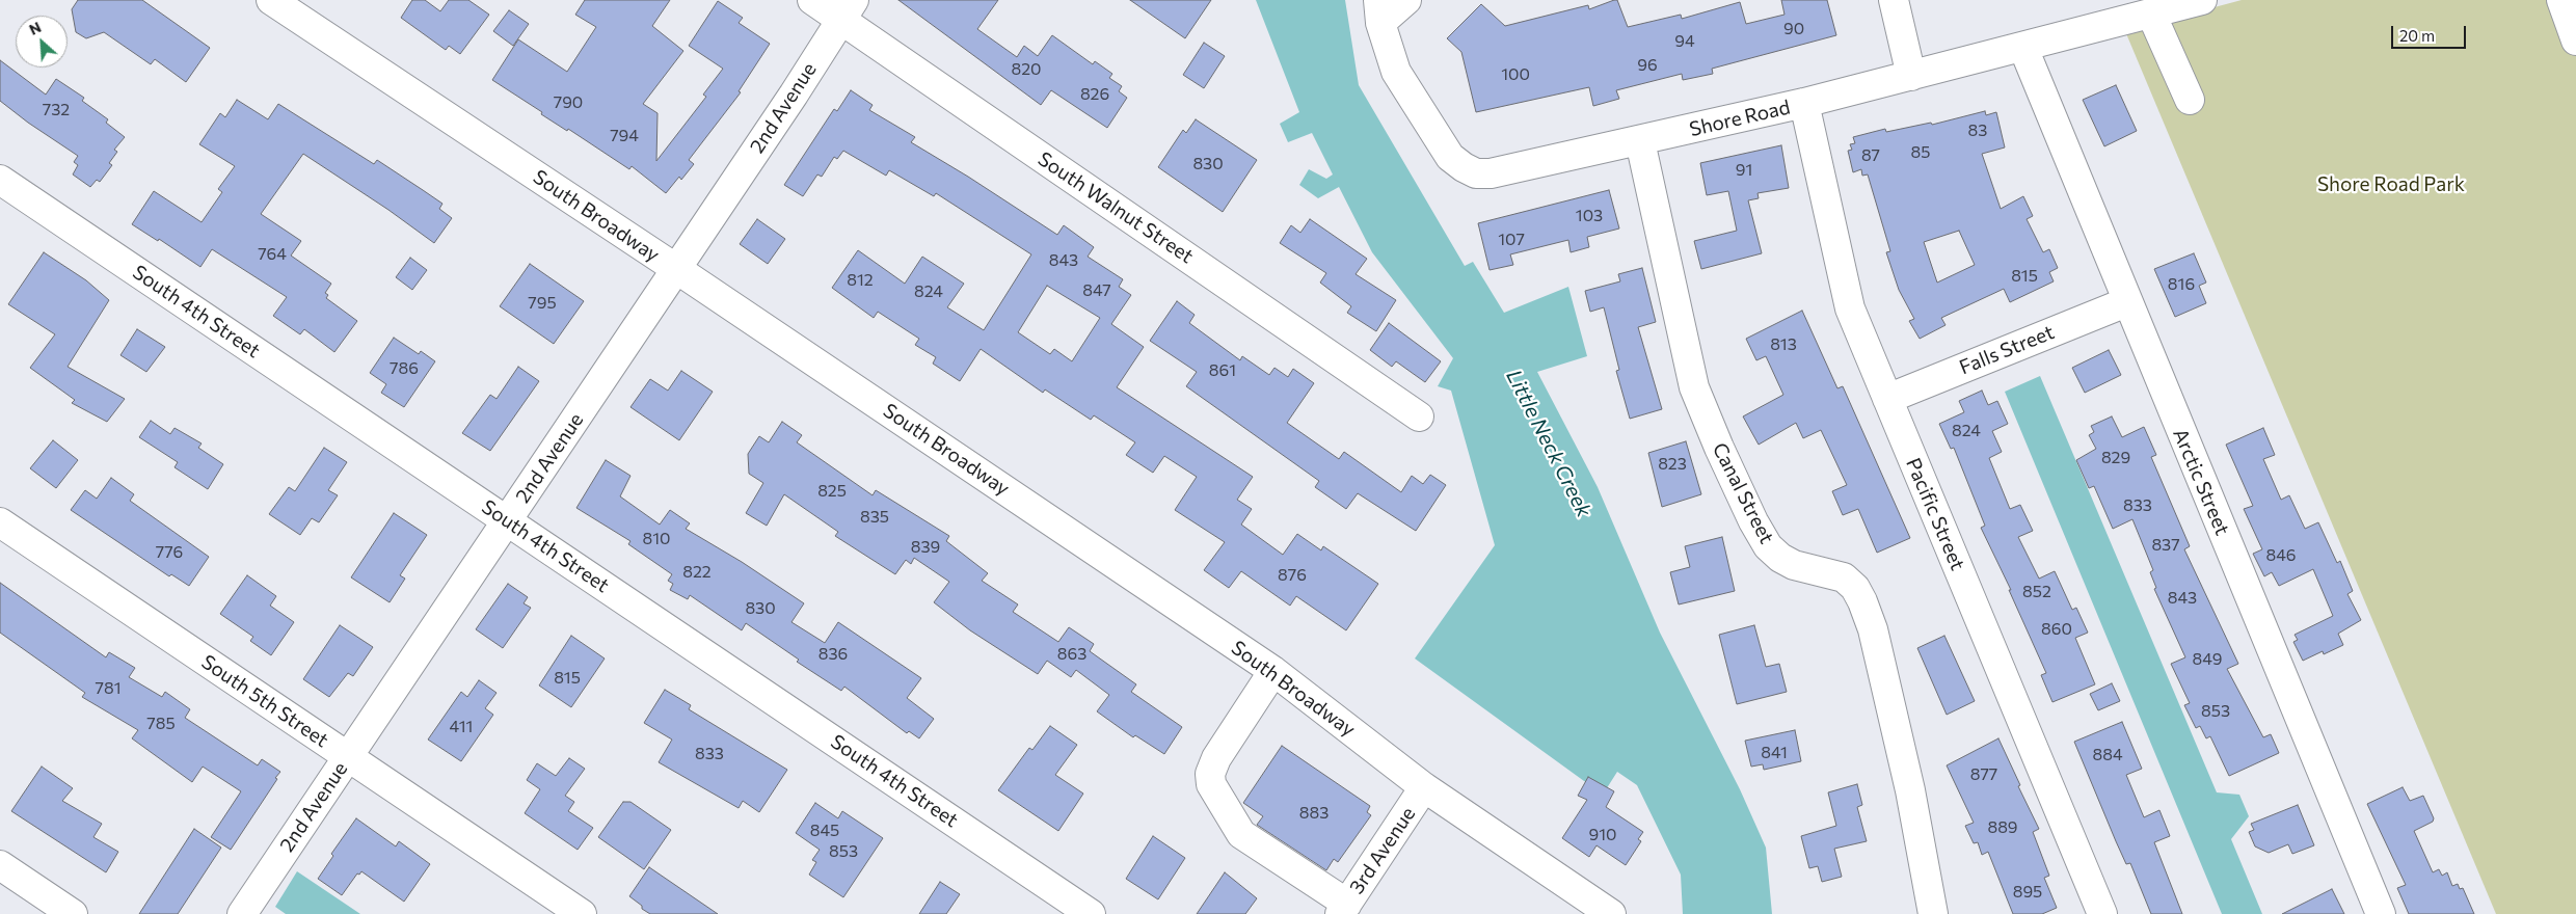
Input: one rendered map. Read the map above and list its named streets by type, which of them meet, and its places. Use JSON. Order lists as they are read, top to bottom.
{
  "streets": {
    "street": [
      "2nd Avenue",
      "Shore Road",
      "South Walnut Street",
      "South Broadway",
      "South 4th Street",
      "Falls Street",
      "Arctic Street",
      "Canal Street",
      "Pacific Street",
      "South 5th Street",
      "3rd Avenue"
    ]
  },
  "crossings": [
    ["2nd Avenue", "South Walnut Street"],
    ["2nd Avenue", "South Broadway"],
    ["2nd Avenue", "South 4th Street"],
    ["2nd Avenue", "South 5th Street"],
    ["Shore Road", "Arctic Street"],
    ["Shore Road", "Canal Street"],
    ["Shore Road", "Pacific Street"],
    ["South Broadway", "3rd Avenue"],
    ["Falls Street", "Arctic Street"],
    ["Falls Street", "Pacific Street"]
  ],
  "water": ["Little Neck Creek"],
  "parks": ["Shore Road Park"],
  "house_numbers": [
    "90",
    "94",
    "96",
    "820",
    "100",
    "826",
    "790",
    "732",
    "83",
    "794",
    "85",
    "87",
    "830",
    "91",
    "103",
    "107",
    "764",
    "843",
    "815",
    "812",
    "816",
    "847",
    "824",
    "795",
    "813",
    "786",
    "861",
    "824",
    "829",
    "823",
    "825",
    "833",
    "835",
    "810",
    "837",
    "839",
    "776",
    "846",
    "822",
    "876",
    "852",
    "843",
    "830",
    "860",
    "836",
    "863",
    "849",
    "815",
    "781",
    "853",
    "785",
    "411",
    "841",
    "833",
    "884",
    "877",
    "883",
    "889",
    "845",
    "910",
    "853",
    "895"
  ],
  "scale_bar": "20 m",
  "north": "top left"
}
